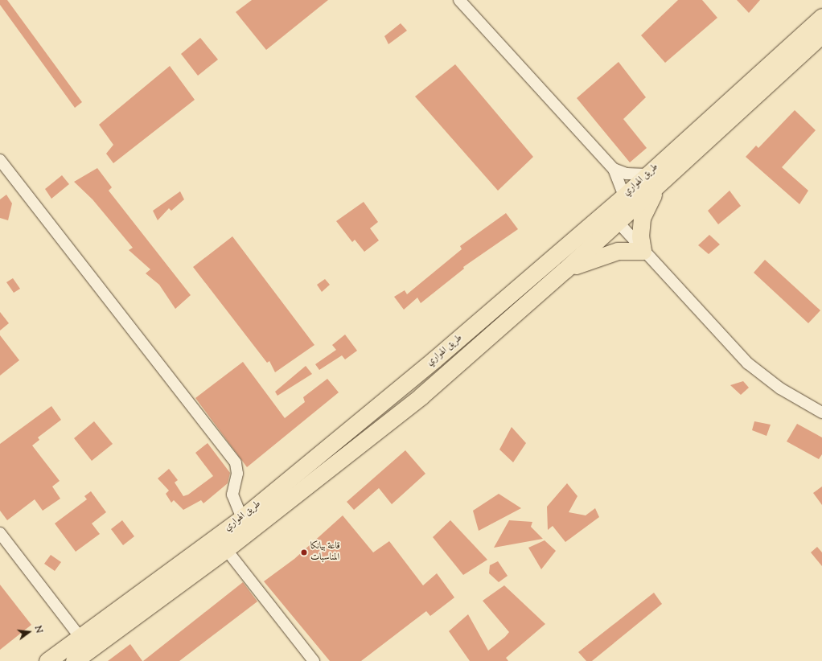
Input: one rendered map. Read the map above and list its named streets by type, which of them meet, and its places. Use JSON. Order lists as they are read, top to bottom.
{
  "streets": {
    "highway": ["طريق الهواري"]
  },
  "places": ["قاعة بيانكا المناسبات"],
  "north": "right"
}
